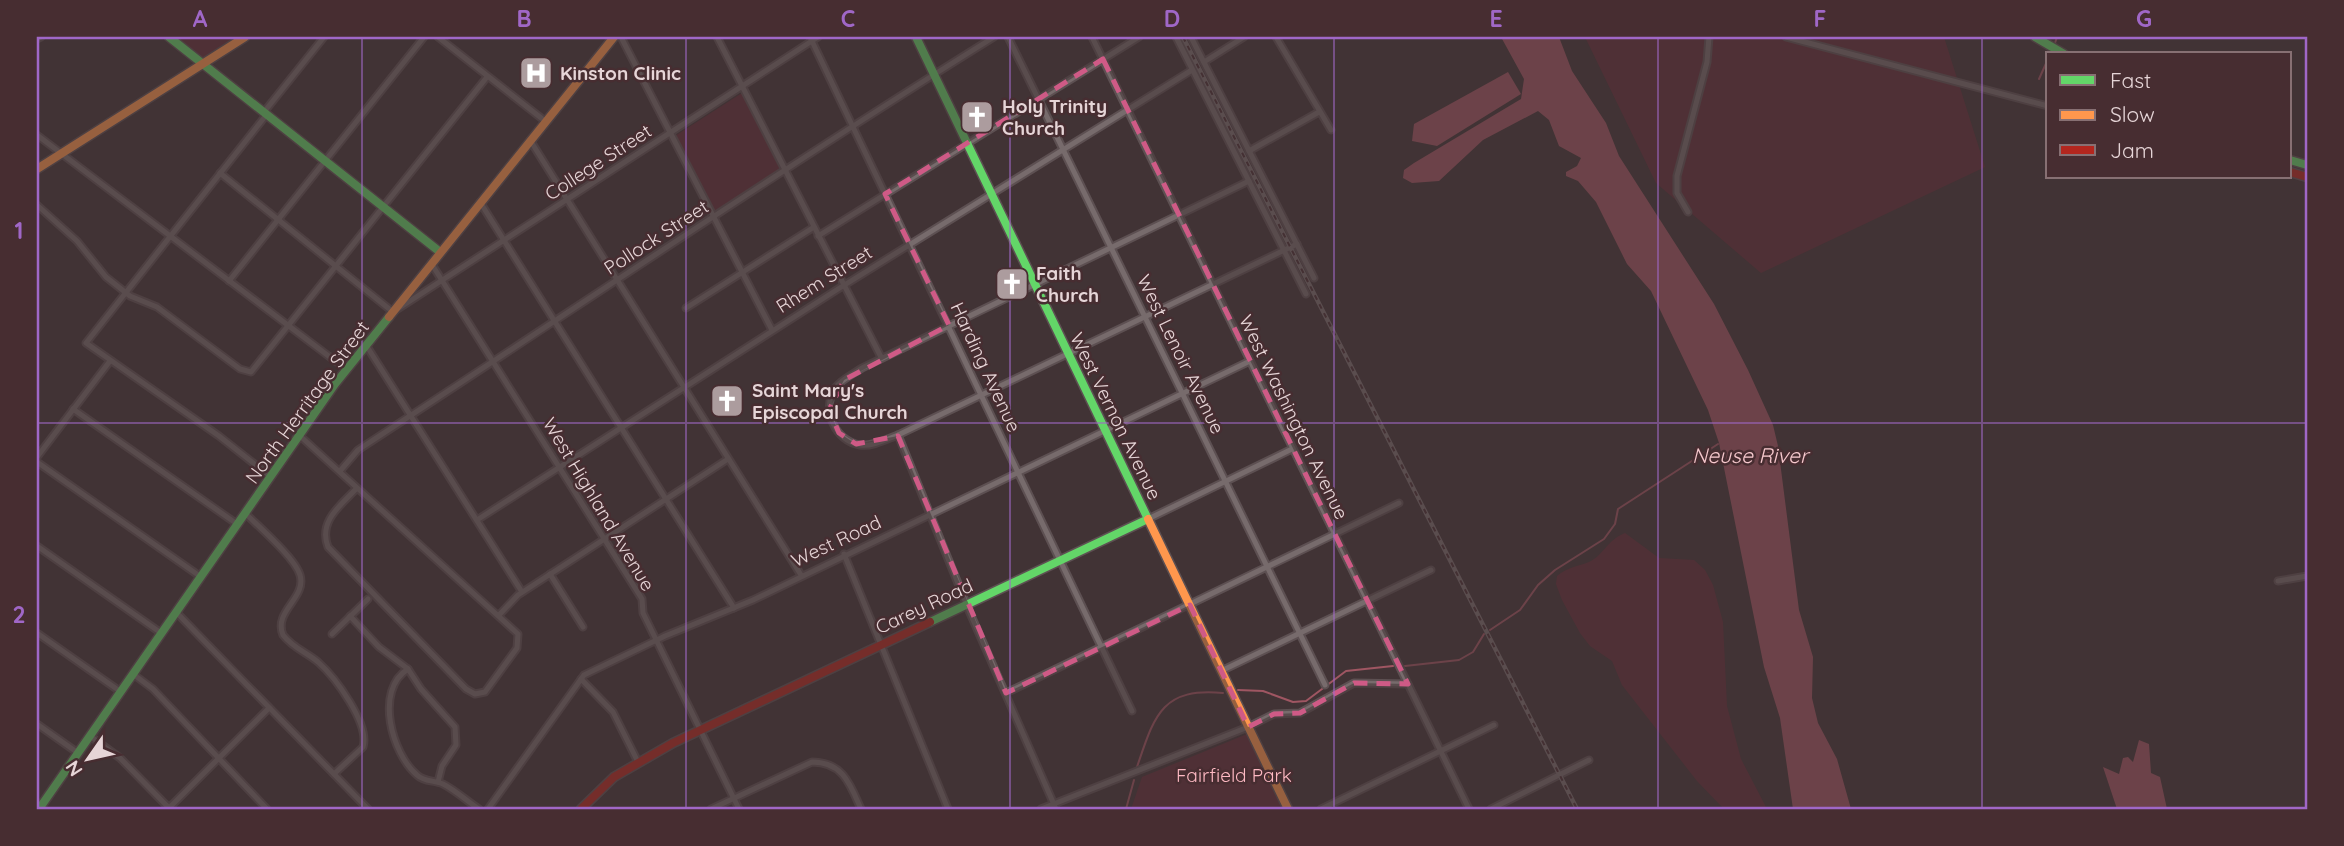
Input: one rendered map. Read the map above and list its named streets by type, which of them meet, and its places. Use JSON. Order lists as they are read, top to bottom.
{
  "streets": {
    "main road": ["North Herritage Street", "West Vernon Avenue", "Carey Road"],
    "street": [
      "College Street",
      "Pollock Street",
      "Rhem Street",
      "West Lenoir Avenue",
      "Harding Avenue",
      "West Washington Avenue",
      "West Highland Avenue",
      "West Road"
    ]
  },
  "crossings": [
    ["College Street", "Harding Avenue"],
    ["College Street", "North Herritage Street"],
    ["College Street", "West Highland Avenue"],
    ["Pollock Street", "Harding Avenue"],
    ["Pollock Street", "West Vernon Avenue"],
    ["Pollock Street", "West Highland Avenue"],
    ["Rhem Street", "West Lenoir Avenue"],
    ["Rhem Street", "Harding Avenue"],
    ["Rhem Street", "West Vernon Avenue"],
    ["Rhem Street", "West Washington Avenue"],
    ["Rhem Street", "West Highland Avenue"],
    ["West Lenoir Avenue", "West Road"],
    ["West Lenoir Avenue", "Carey Road"],
    ["Harding Avenue", "West Road"],
    ["Harding Avenue", "Carey Road"],
    ["North Herritage Street", "West Highland Avenue"],
    ["West Vernon Avenue", "West Road"],
    ["West Vernon Avenue", "Carey Road"],
    ["West Washington Avenue", "West Road"],
    ["West Washington Avenue", "Carey Road"],
    ["West Highland Avenue", "West Road"],
    ["West Highland Avenue", "Carey Road"]
  ],
  "water": ["Neuse River"],
  "parks": ["Fairfield Park"],
  "places": {
    "hospital": ["Kinston Clinic"],
    "church": ["Holy Trinity Church", "Faith Church", "Saint Mary's Episcopal Church"]
  },
  "legend": ["Fast", "Slow", "Jam"],
  "north": "bottom left",
  "grid": {
    "columns": [
      "A",
      "B",
      "C",
      "D",
      "E",
      "F",
      "G"
    ],
    "rows": ["1", "2"]
  }
}
